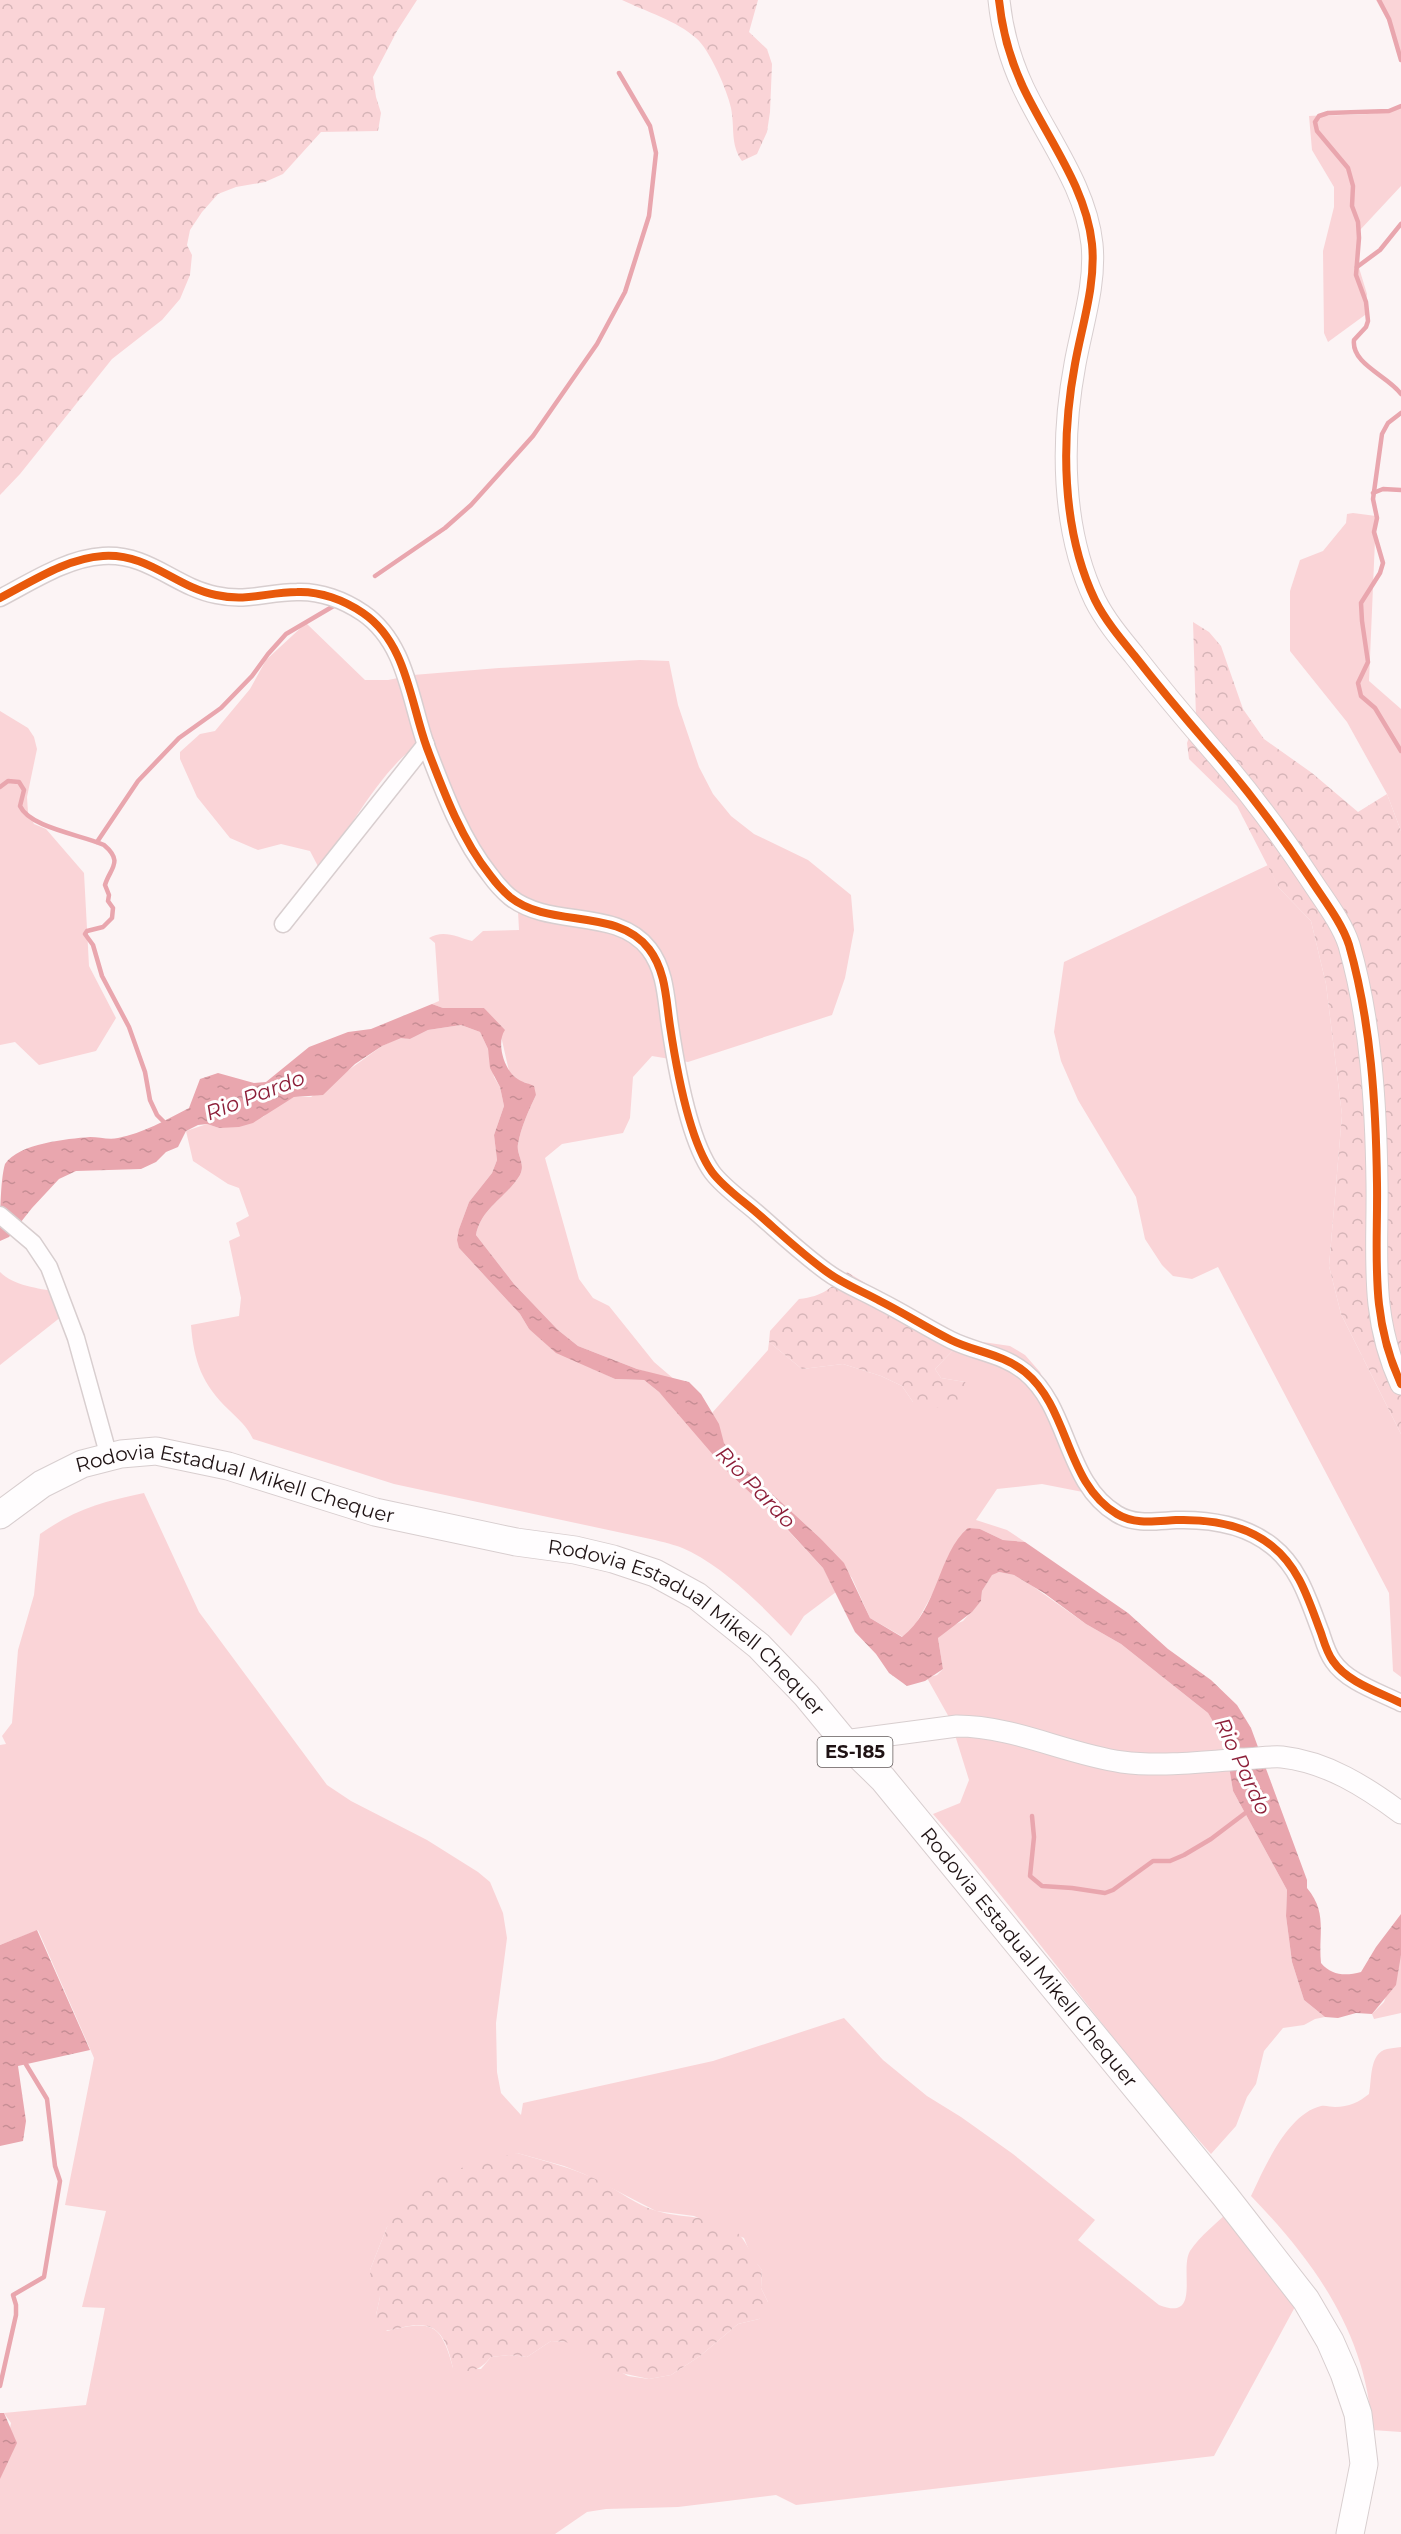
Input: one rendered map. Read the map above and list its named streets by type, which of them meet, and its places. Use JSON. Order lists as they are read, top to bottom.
{
  "streets": {
    "main road": ["Rodovia Estadual Mikell Chequer", "ES-185"]
  },
  "water": ["Rio Pardo"]
}
